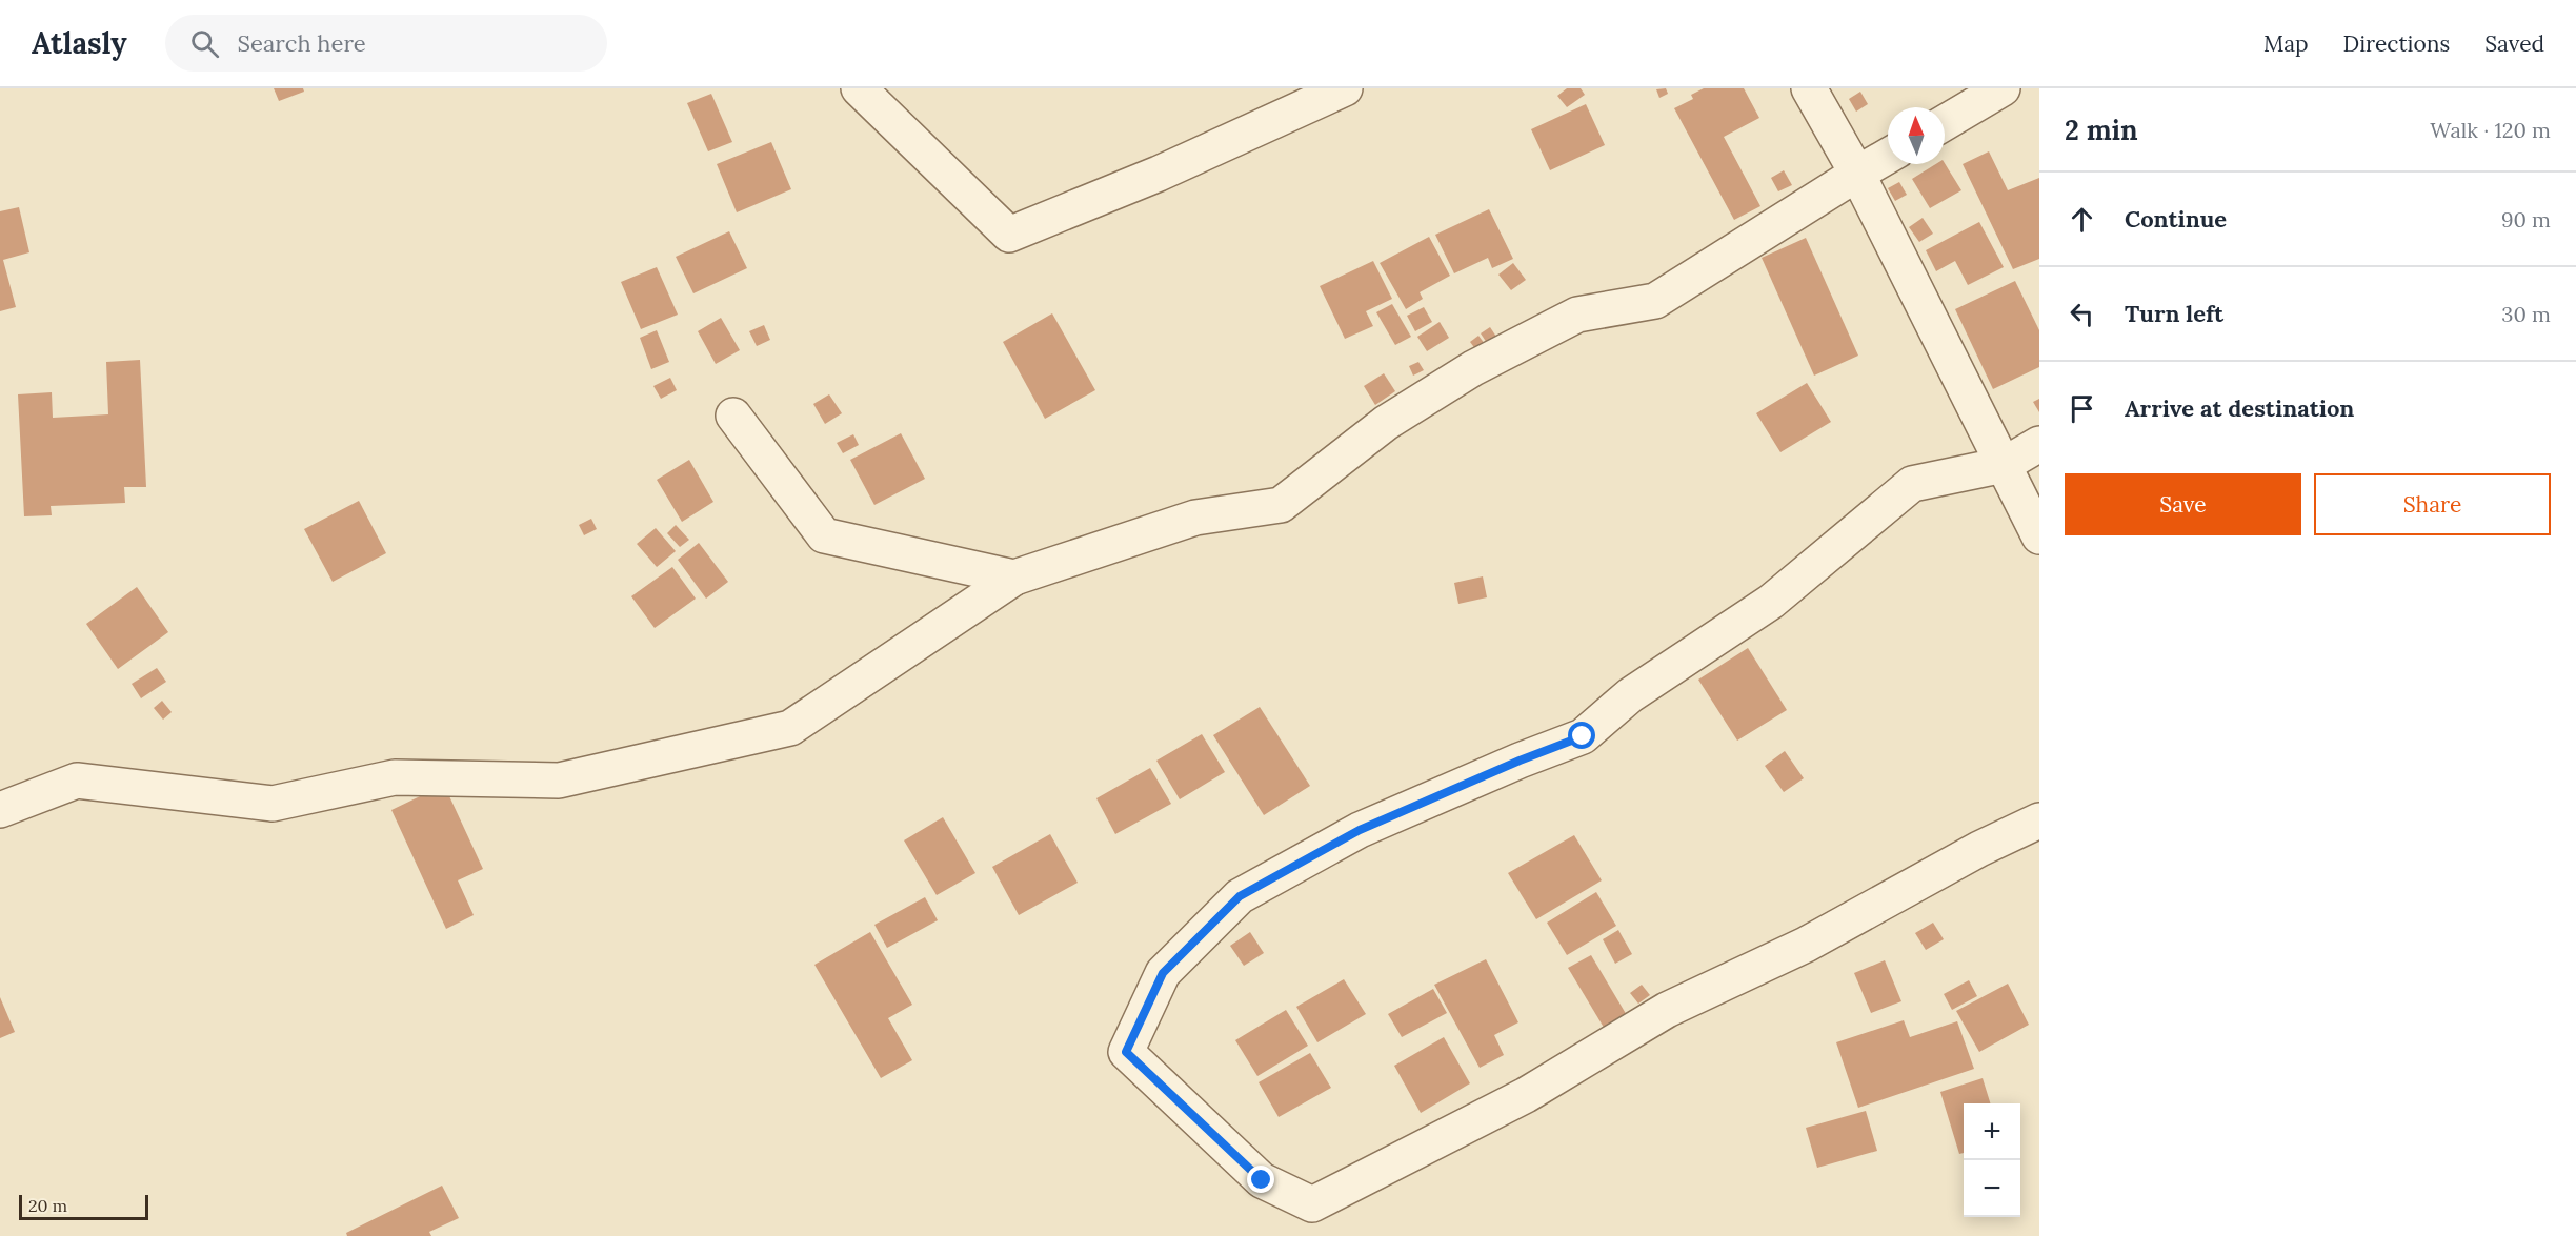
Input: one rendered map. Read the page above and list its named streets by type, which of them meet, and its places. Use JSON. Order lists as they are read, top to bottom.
{
  "scale_bar": "20 m",
  "north": "top",
  "page": {
    "header": "Atlasly",
    "search": "Search here",
    "nav": ["Map", "Directions", "Saved"],
    "heading": ["2 min", "Walk · 120 m"],
    "list": [
      ["Continue", "90 m"],
      ["Turn left", "30 m"],
      "Arrive at destination"
    ],
    "buttons": ["Save", "Share"],
    "map_buttons": ["+", "−"],
    "scale": "20 m"
  }
}
